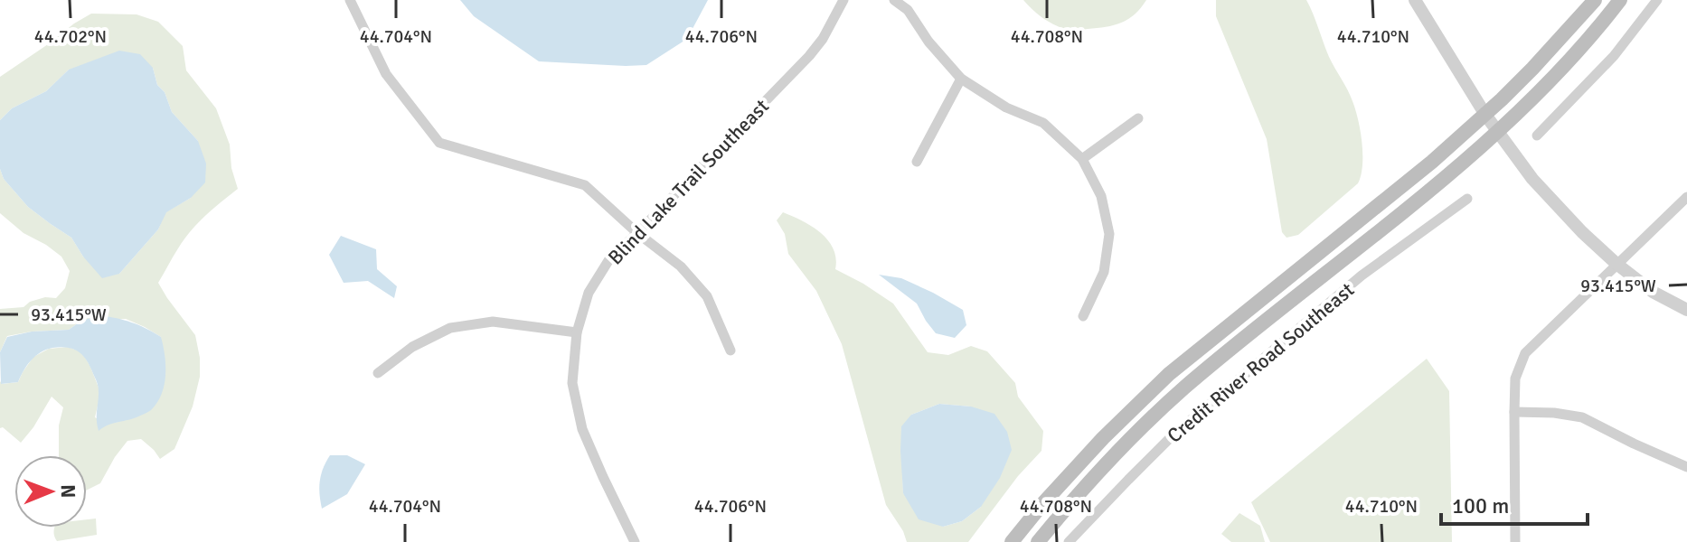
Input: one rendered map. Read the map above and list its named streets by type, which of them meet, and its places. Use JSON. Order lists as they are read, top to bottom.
{
  "streets": {
    "street": ["Blind Lake Trail Southeast", "Credit River Road Southeast"]
  },
  "scale_bar": "100 m",
  "north": "right",
  "coordinates": [
    "44.702°N",
    "44.704°N",
    "44.706°N",
    "44.708°N",
    "44.710°N",
    "93.415°W"
  ]
}
